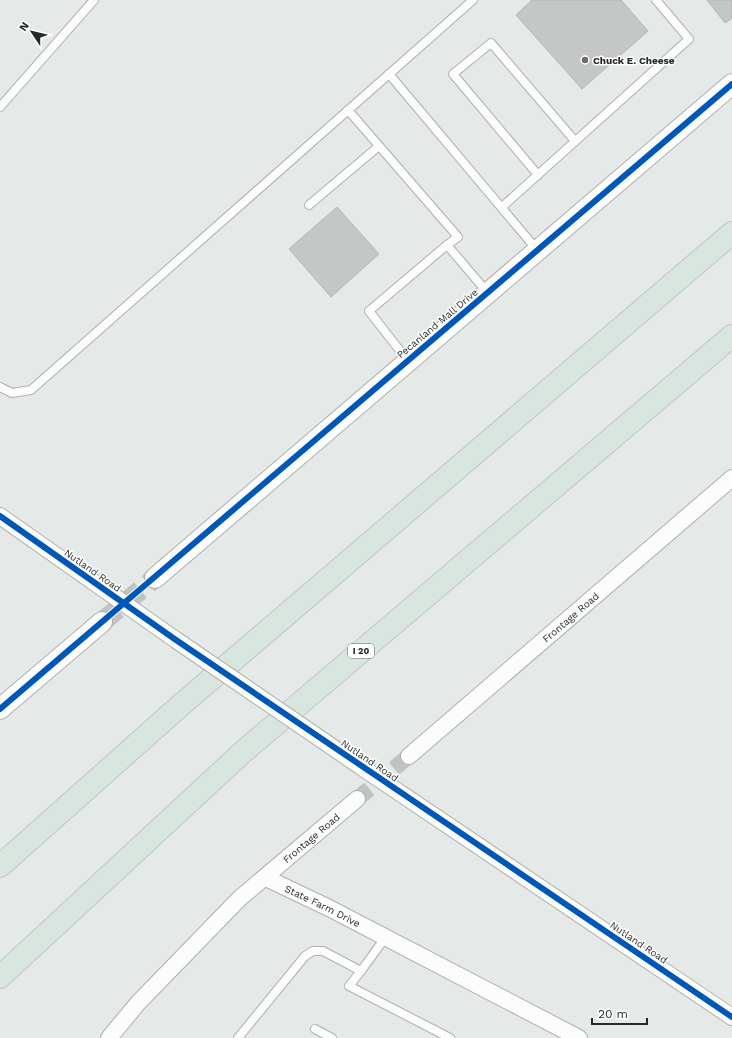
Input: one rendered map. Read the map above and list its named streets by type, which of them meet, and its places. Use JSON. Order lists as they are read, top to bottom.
{
  "streets": {
    "highway": ["I 20"],
    "street": [
      "Pecanland Mall Drive",
      "Nutland Road",
      "Frontage Road",
      "State Farm Drive"
    ]
  },
  "crossings": [
    ["Frontage Road", "State Farm Drive"]
  ],
  "places": ["Chuck E. Cheese"],
  "scale_bar": "20 m",
  "north": "top left"
}
